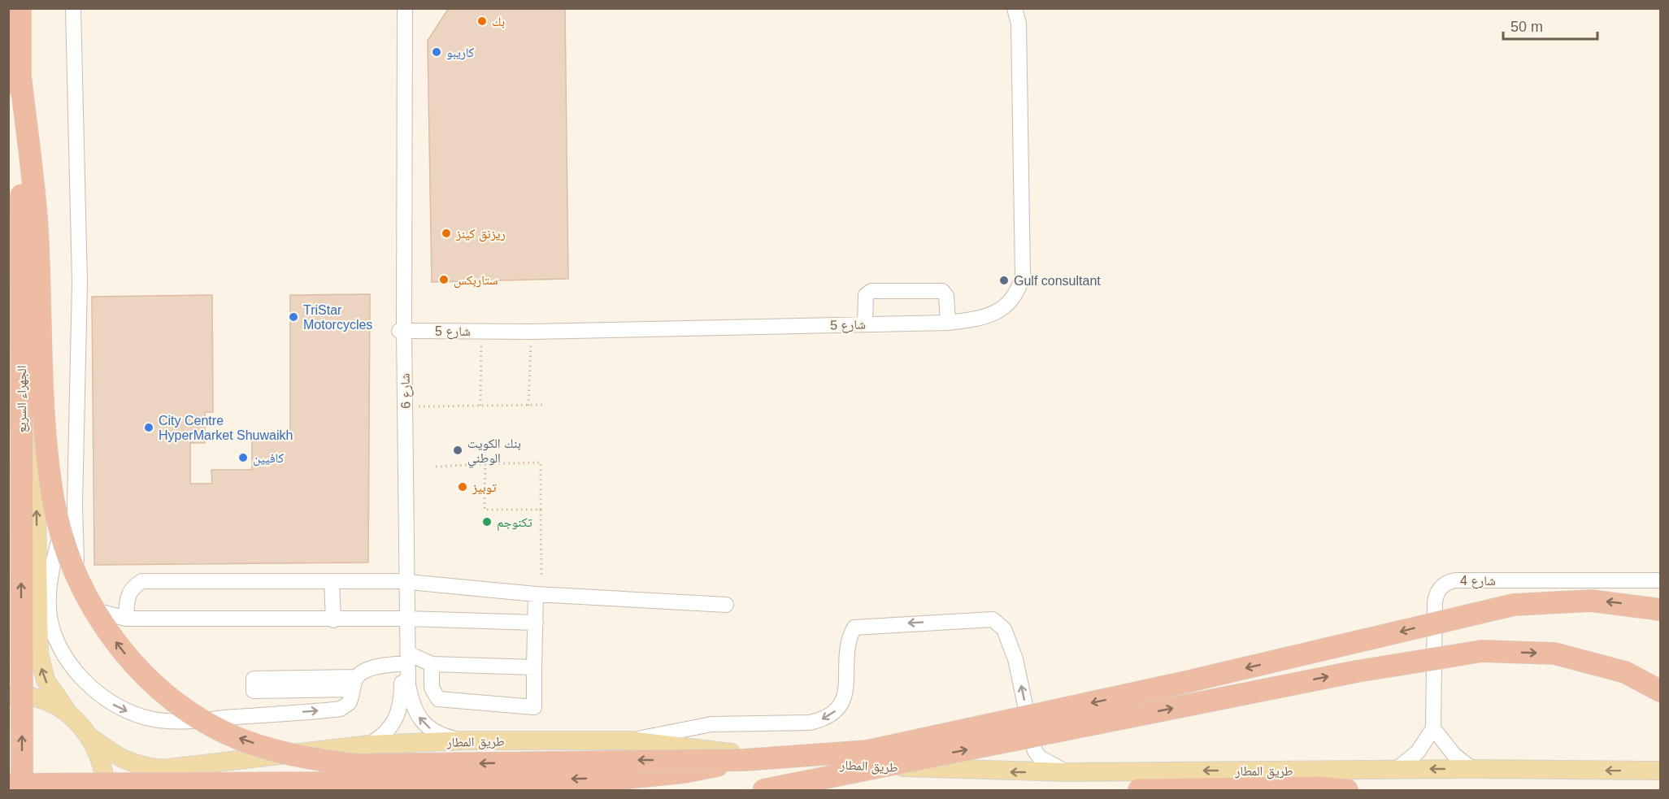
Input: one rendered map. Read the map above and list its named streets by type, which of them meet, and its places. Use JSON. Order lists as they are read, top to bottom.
{
  "streets": {
    "highway": ["الجهراء السريع"],
    "main road": ["طريق المطار"],
    "street": ["شارع 5", "شارع 6", "شارع 4"]
  },
  "crossings": [
    ["شارع 5", "شارع 6"],
    ["شارع 6", "طريق المطار"]
  ],
  "one_way": ["الجهراء السريع", "طريق المطار"],
  "places": [
    "بك",
    "كاريبو",
    "ريزنق كينز",
    "ستاربكس",
    "Gulf consultant",
    "TriStar Motorcycles",
    "City Centre HyperMarket Shuwaikh",
    "بنك الكويت الوطني",
    "كافيين",
    "توبيز",
    "تكنوجم"
  ],
  "scale_bar": "50 m"
}
